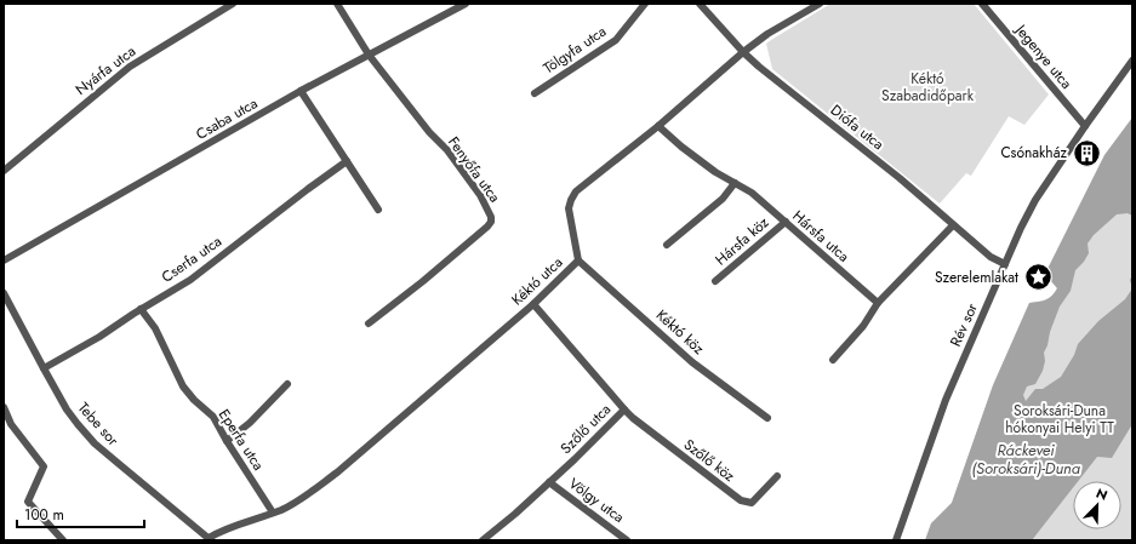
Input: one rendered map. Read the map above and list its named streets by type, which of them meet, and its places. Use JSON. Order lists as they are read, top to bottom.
{
  "streets": {
    "street": [
      "Tölgyfa utca",
      "Jegenye utca",
      "Nyárfa utca",
      "Csaba utca",
      "Diófa utca",
      "Fenyőfa utca",
      "Hársfa utca",
      "Hársfa köz",
      "Cserfa utca",
      "Kéktó utca",
      "Rév sor",
      "Kéktó köz",
      "Tebe sor",
      "Szőlő utca",
      "Eperfa utca",
      "Szőlő köz",
      "Völgy utca"
    ]
  },
  "crossings": [
    ["Jegenye utca", "Rév sor"],
    ["Csaba utca", "Fenyőfa utca"],
    ["Diófa utca", "Kéktó utca"],
    ["Diófa utca", "Rév sor"],
    ["Hársfa utca", "Hársfa köz"],
    ["Hársfa utca", "Kéktó utca"],
    ["Cserfa utca", "Tebe sor"],
    ["Cserfa utca", "Eperfa utca"],
    ["Kéktó utca", "Kéktó köz"],
    ["Kéktó utca", "Tebe sor"],
    ["Kéktó utca", "Szőlő utca"],
    ["Kéktó utca", "Eperfa utca"],
    ["Szőlő utca", "Szőlő köz"],
    ["Szőlő utca", "Völgy utca"]
  ],
  "water": ["Ráckevei (Soroksári)-Duna"],
  "parks": ["Kéktó Szabadidőpark", "Soroksári-Duna hókonyai Helyi TT"],
  "places": {
    "building": ["Csónakház"],
    "place": ["Szerelemlakat"]
  },
  "scale_bar": "100 m",
  "north": "top right"
}
